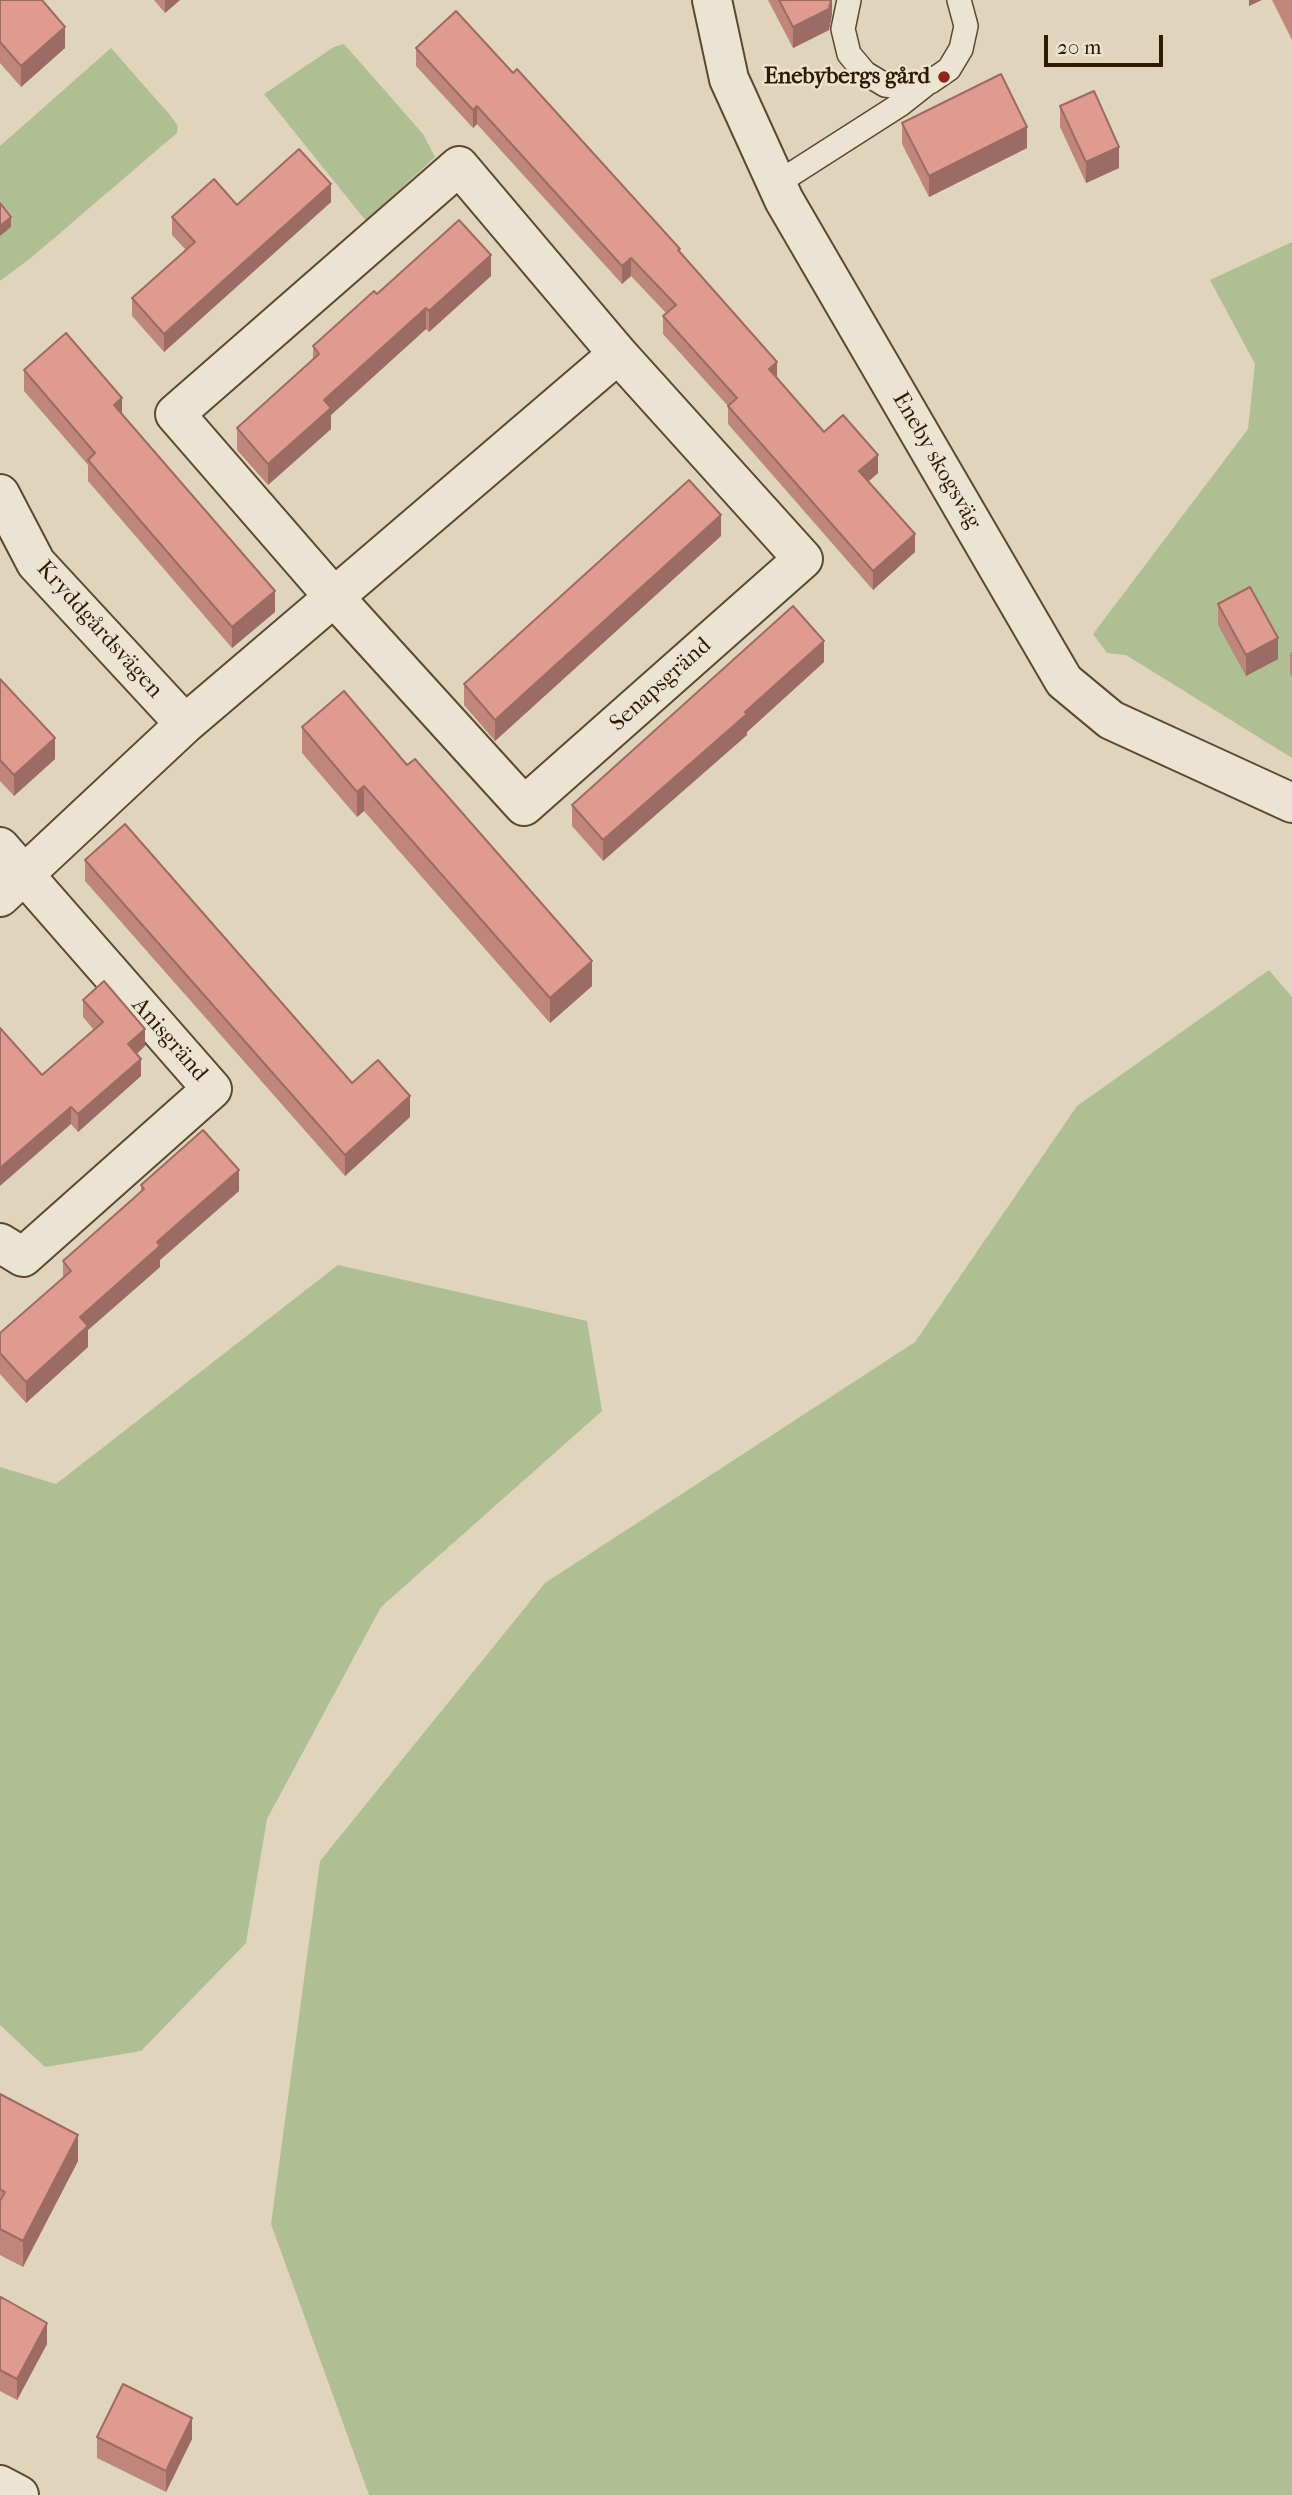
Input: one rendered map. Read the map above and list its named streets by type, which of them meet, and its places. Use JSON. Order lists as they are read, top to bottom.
{
  "streets": {
    "street": [
      "Eneby skogsväg",
      "Kryddgårdsvägen",
      "Senapsgränd",
      "Anisgränd"
    ]
  },
  "crossings": [
    ["Kryddgårdsvägen", "Anisgränd"]
  ],
  "places": ["Enebybergs gård"],
  "scale_bar": "20 m"
}
